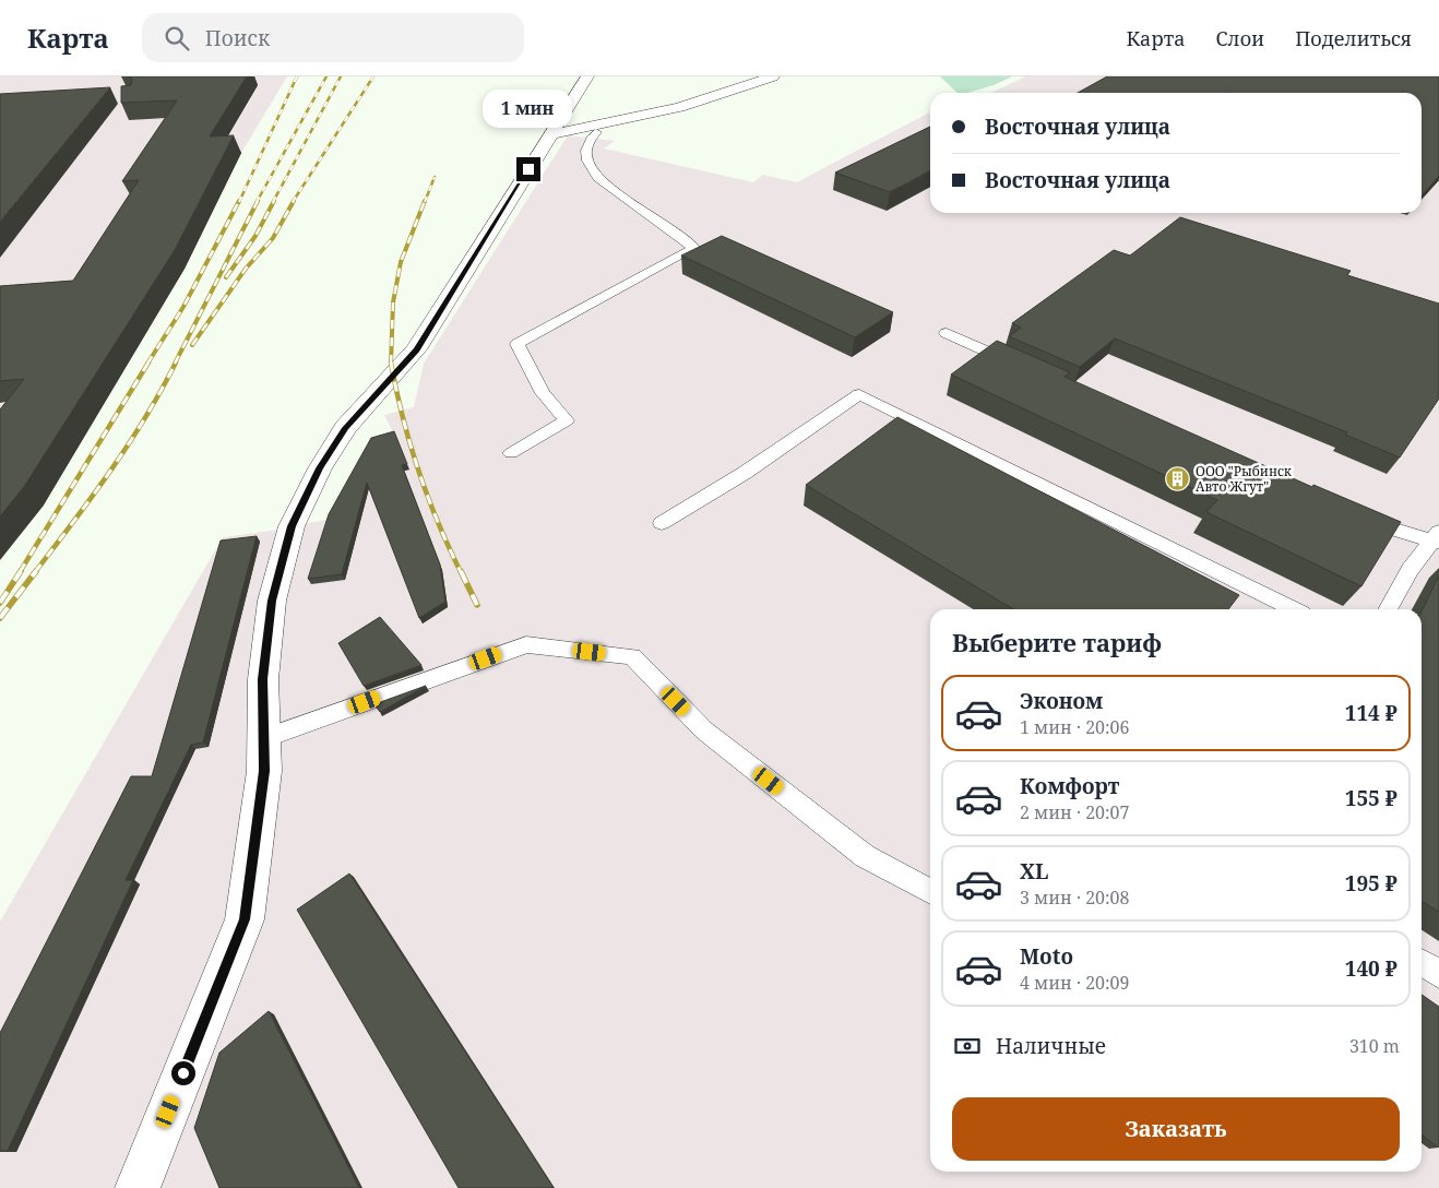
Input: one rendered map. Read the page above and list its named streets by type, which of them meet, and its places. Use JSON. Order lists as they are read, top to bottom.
{
  "places": {
    "building": ["ООО \"Рыбинск Авто Жгут\""]
  },
  "page": {
    "header": "Карта",
    "search": "Поиск",
    "nav": ["Карта", "Слои", "Поделиться"],
    "bubble": "1 мин",
    "banner": ["Восточная улица", "Восточная улица"],
    "heading": "Выберите тариф",
    "list": [
      {
        "name": "Эконом",
        "note": "1 мин · 20:06",
        "value": "114 ₽"
      },
      {
        "name": "Комфорт",
        "note": "2 мин · 20:07",
        "value": "155 ₽"
      },
      {
        "name": "XL",
        "note": "3 мин · 20:08",
        "value": "195 ₽"
      },
      {
        "name": "Moto",
        "note": "4 мин · 20:09",
        "value": "140 ₽"
      }
    ],
    "pay": ["Наличные", "310 m"],
    "buttons": "Заказать"
  }
}
